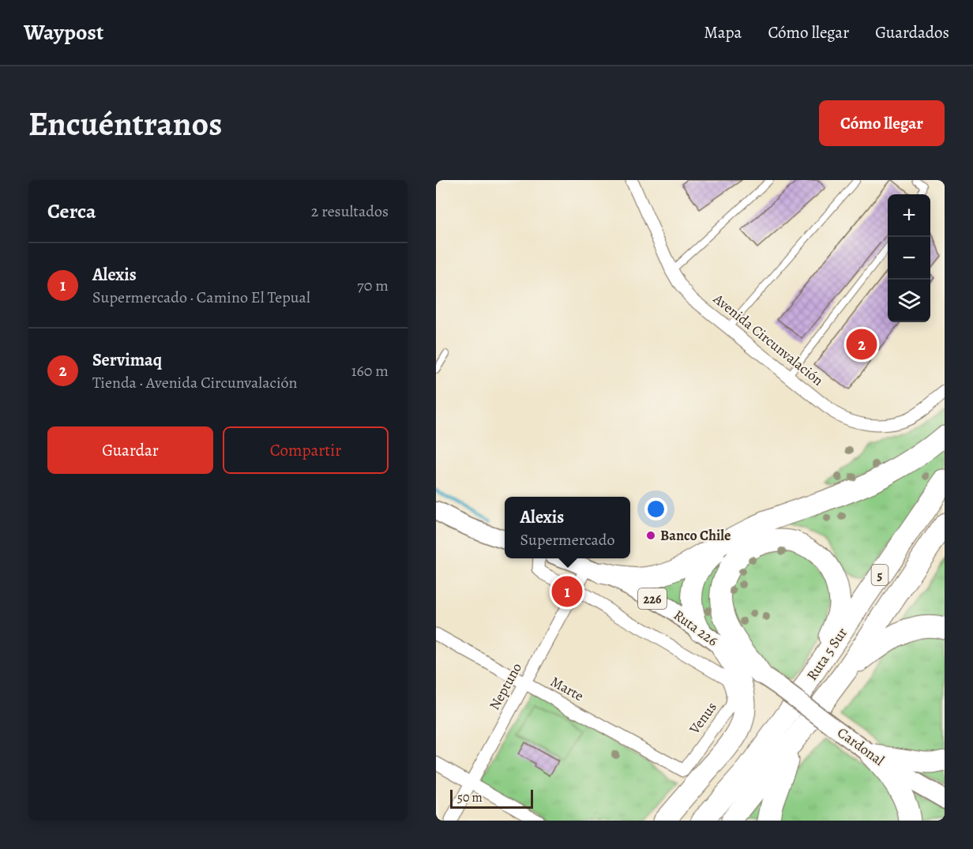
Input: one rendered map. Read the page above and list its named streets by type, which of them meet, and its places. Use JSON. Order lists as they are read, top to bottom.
{
  "streets": {
    "highway": ["5", "Ruta 5 Sur"],
    "main road": ["226", "Ruta 226", "Cardonal"],
    "street": [
      "Avenida Circunvalación",
      "Neptuno",
      "Marte",
      "Venus"
    ]
  },
  "crossings": [
    ["Ruta 226", "Neptuno"],
    ["Ruta 226", "Cardonal"],
    ["Neptuno", "Marte"],
    ["Neptuno", "Venus"],
    ["Marte", "Venus"]
  ],
  "places": ["Banco Chile"],
  "scale_bar": "50 m",
  "page": {
    "header": "Waypost",
    "nav": ["Mapa", "Cómo llegar", "Guardados"],
    "buttons": [
      "Cómo llegar",
      ["Guardar", "Compartir"]
    ],
    "title": "Encuéntranos",
    "heading": ["Cerca", "2 resultados"],
    "map_buttons": ["+", "−"],
    "list": [
      {
        "mark": "1",
        "name": "Alexis",
        "note": "Supermercado · Camino El Tepual",
        "value": "70 m"
      },
      {
        "mark": "2",
        "name": "Servimaq",
        "note": "Tienda · Avenida Circunvalación",
        "value": "160 m"
      }
    ],
    "pins": ["2", "1"],
    "popup": ["Alexis", "Supermercado"],
    "scale": "50 m"
  }
}
